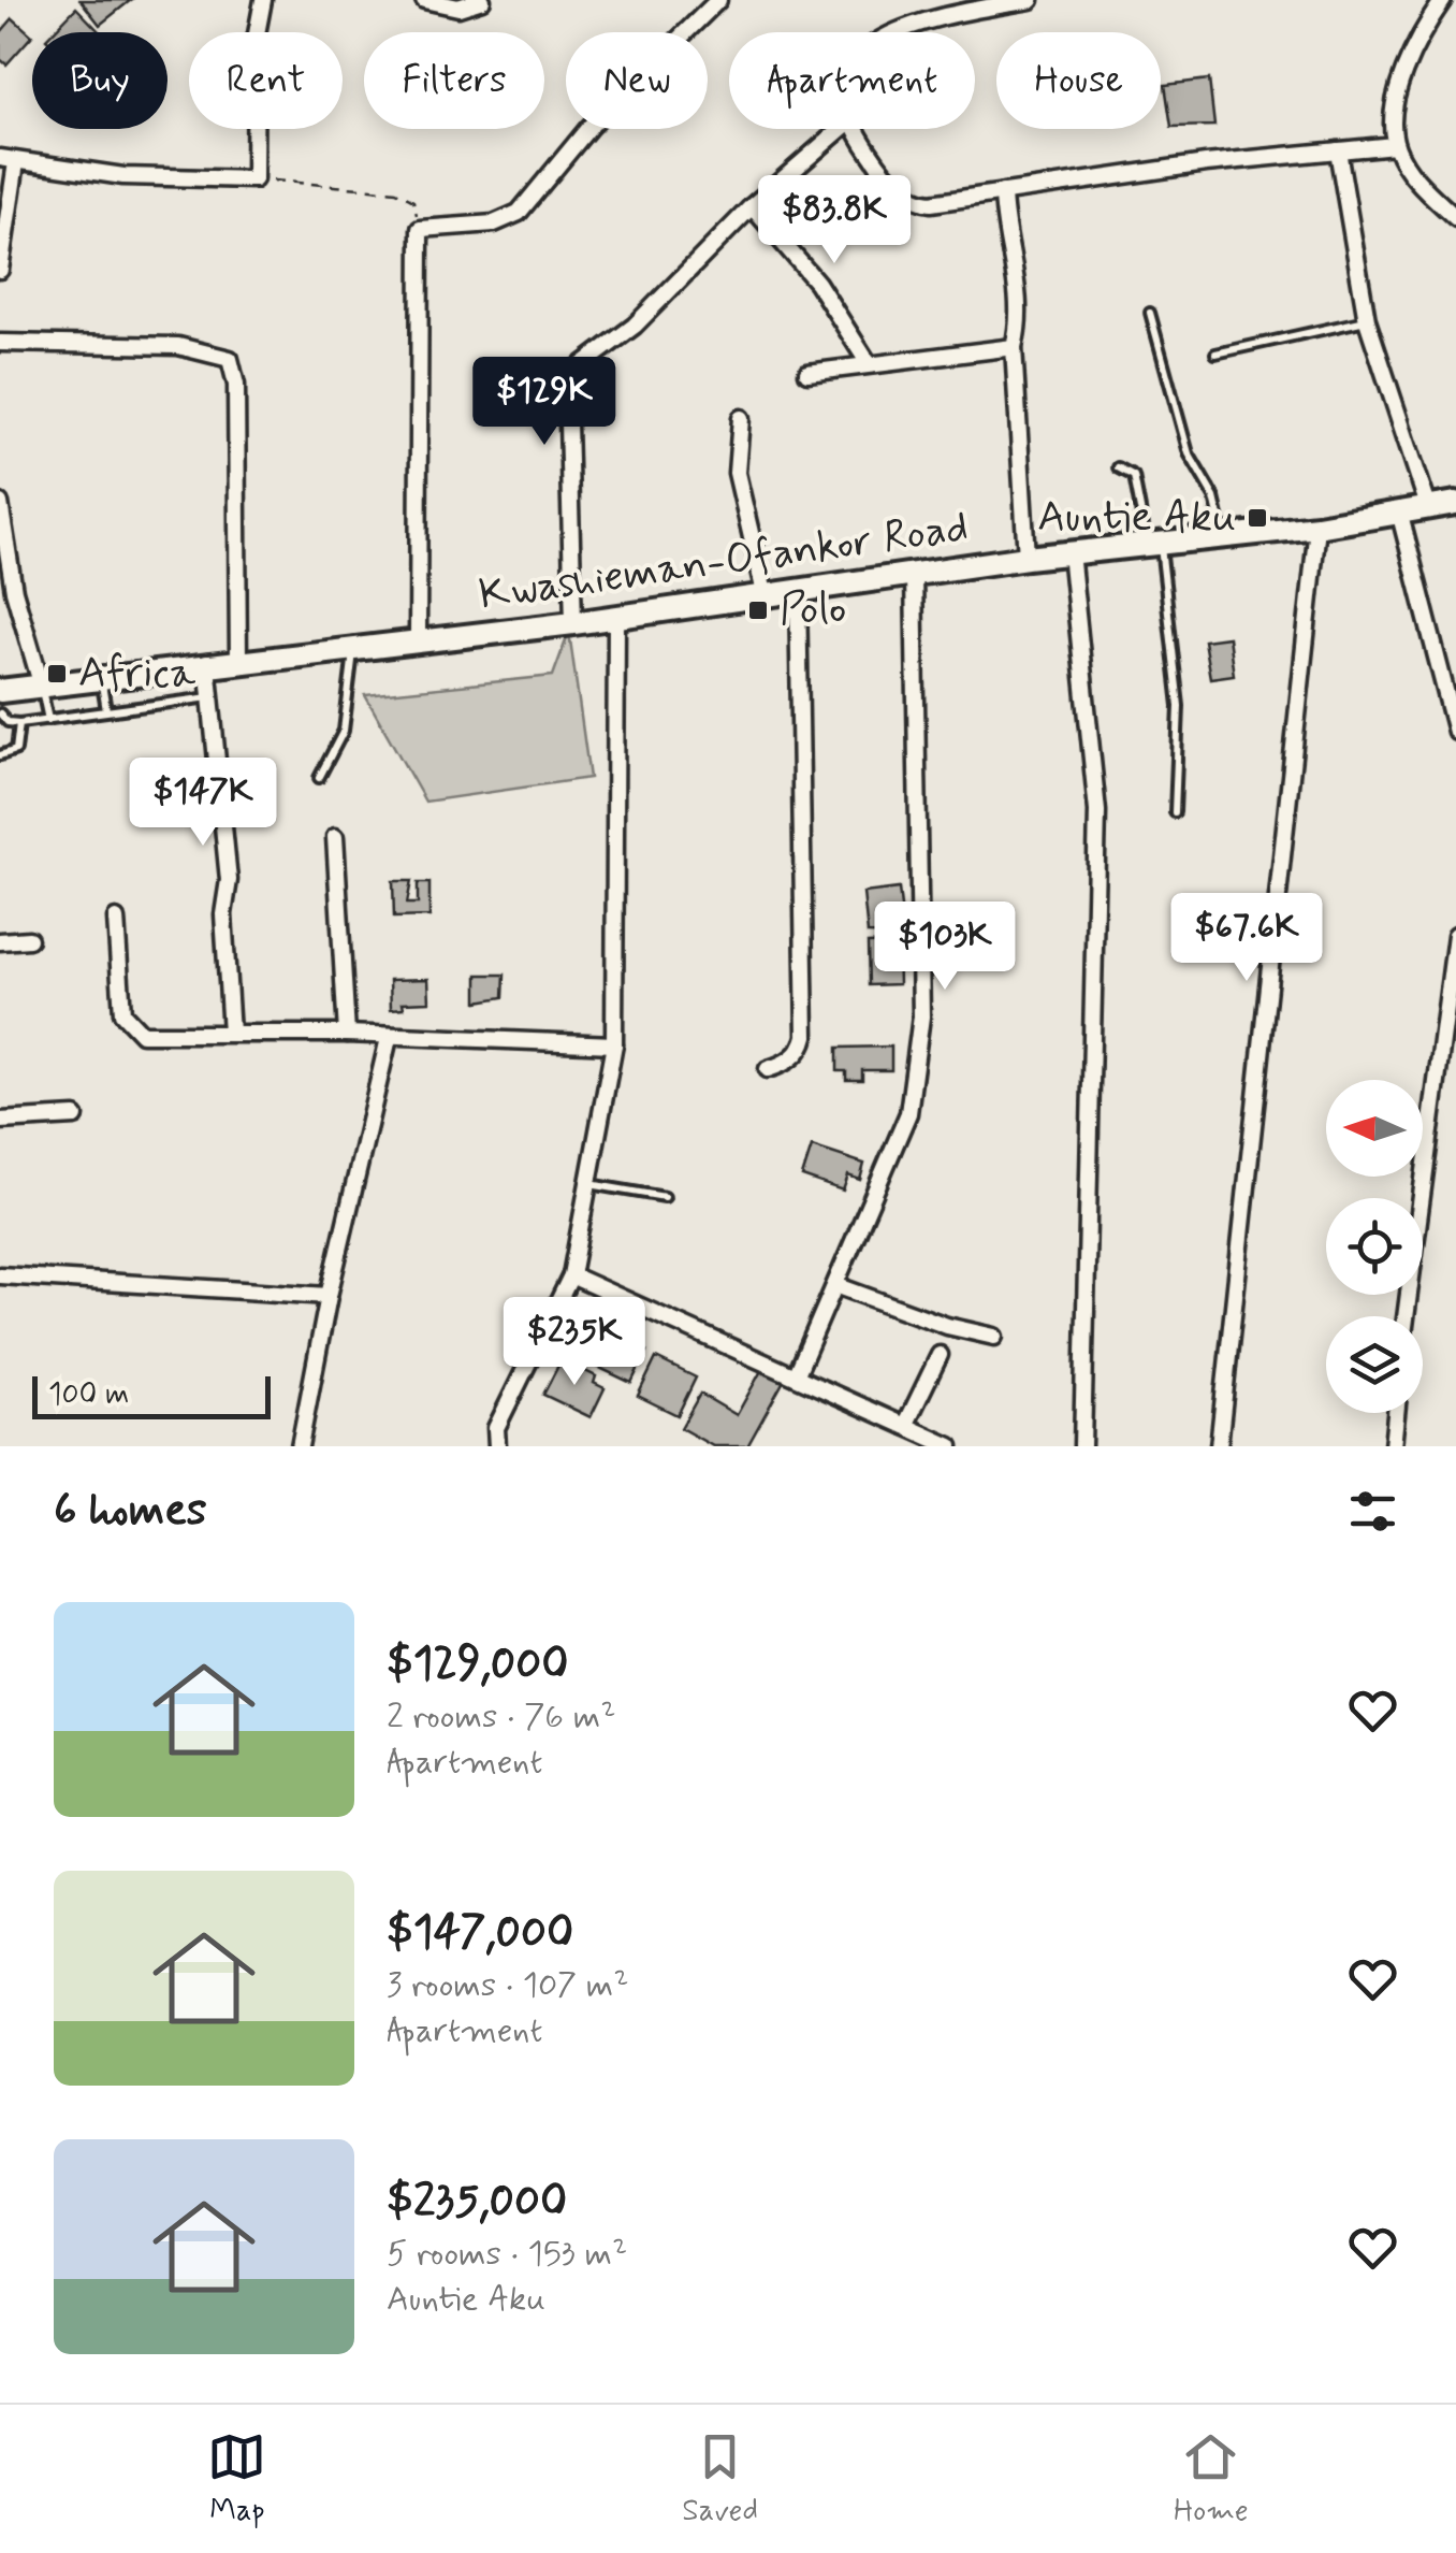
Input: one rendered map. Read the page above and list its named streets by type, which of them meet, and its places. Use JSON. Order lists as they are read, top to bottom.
{
  "streets": {
    "main road": ["Kwashieman-Ofankor Road"]
  },
  "places": {
    "transit": ["Auntie Aku", "Polo", "Africa"]
  },
  "scale_bar": "100 m",
  "north": "left",
  "page": {
    "chip": [
      "Buy",
      "Rent",
      "Filters",
      "New",
      "Apartment",
      "House"
    ],
    "price": [
      "$83.8K",
      "$129K",
      "$147K",
      "$67.6K",
      "$103K",
      "$235K"
    ],
    "scale": "100 m",
    "heading": "6 homes",
    "list": [
      {
        "name": "$129,000",
        "note": "2 rooms · 76 m² · Apartment"
      },
      {
        "name": "$147,000",
        "note": "3 rooms · 107 m² · Apartment"
      },
      {
        "name": "$235,000",
        "note": "5 rooms · 153 m² · Auntie Aku"
      }
    ],
    "tabs": ["Map", "Saved", "Home"]
  }
}
